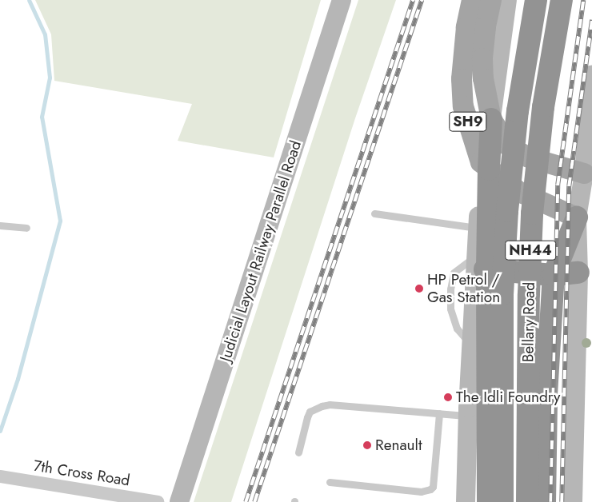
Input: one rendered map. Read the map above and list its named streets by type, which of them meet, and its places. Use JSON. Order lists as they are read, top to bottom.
{
  "streets": {
    "highway": ["NH44", "Bellary Road"],
    "main road": ["SH9"],
    "street": ["Judicial Layout Railway Parallel Road", "7th Cross Road"]
  },
  "places": ["HP Petrol / Gas Station", "The Idli Foundry", "Renault"]
}
